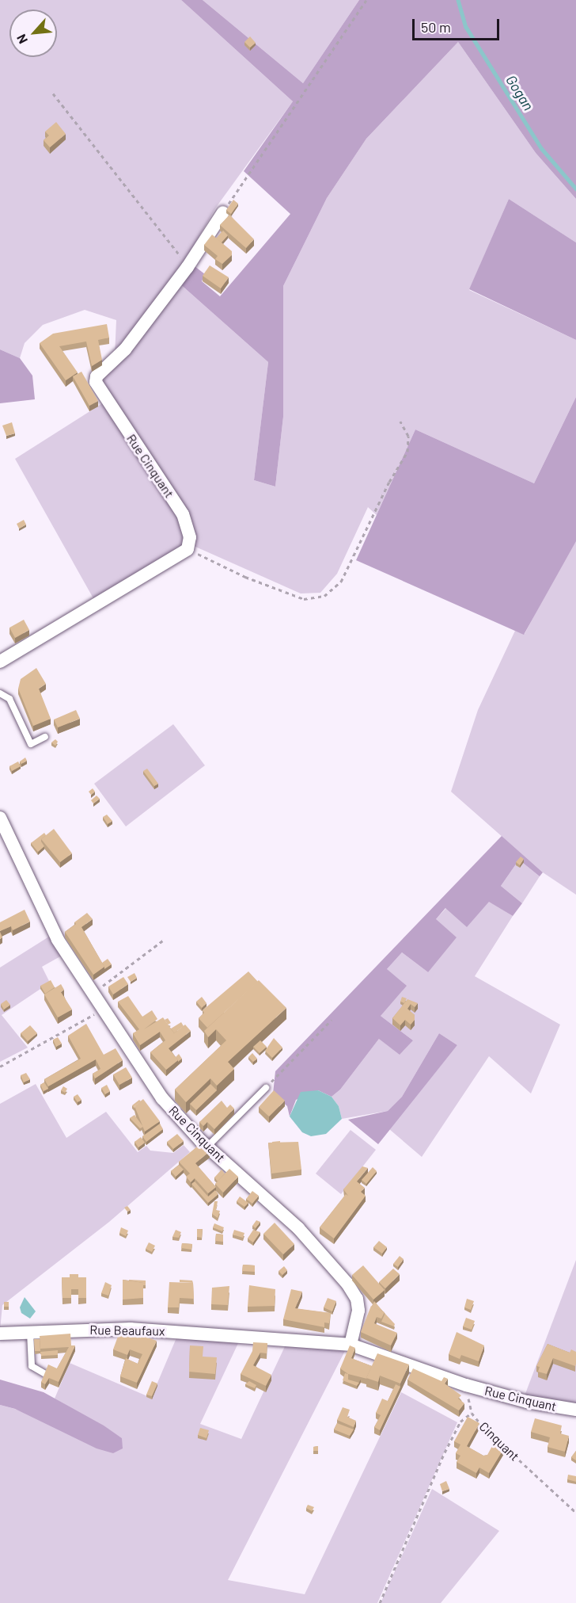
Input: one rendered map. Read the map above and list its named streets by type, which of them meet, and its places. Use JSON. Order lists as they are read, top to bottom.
{
  "streets": {
    "street": ["Rue Cinquant", "Rue Beaufaux"],
    "path": ["Cinquant"]
  },
  "crossings": [
    ["Rue Cinquant", "Rue Beaufaux"],
    ["Rue Cinquant", "Cinquant"]
  ],
  "water": ["Gogan"],
  "scale_bar": "50 m",
  "north": "bottom left"
}
